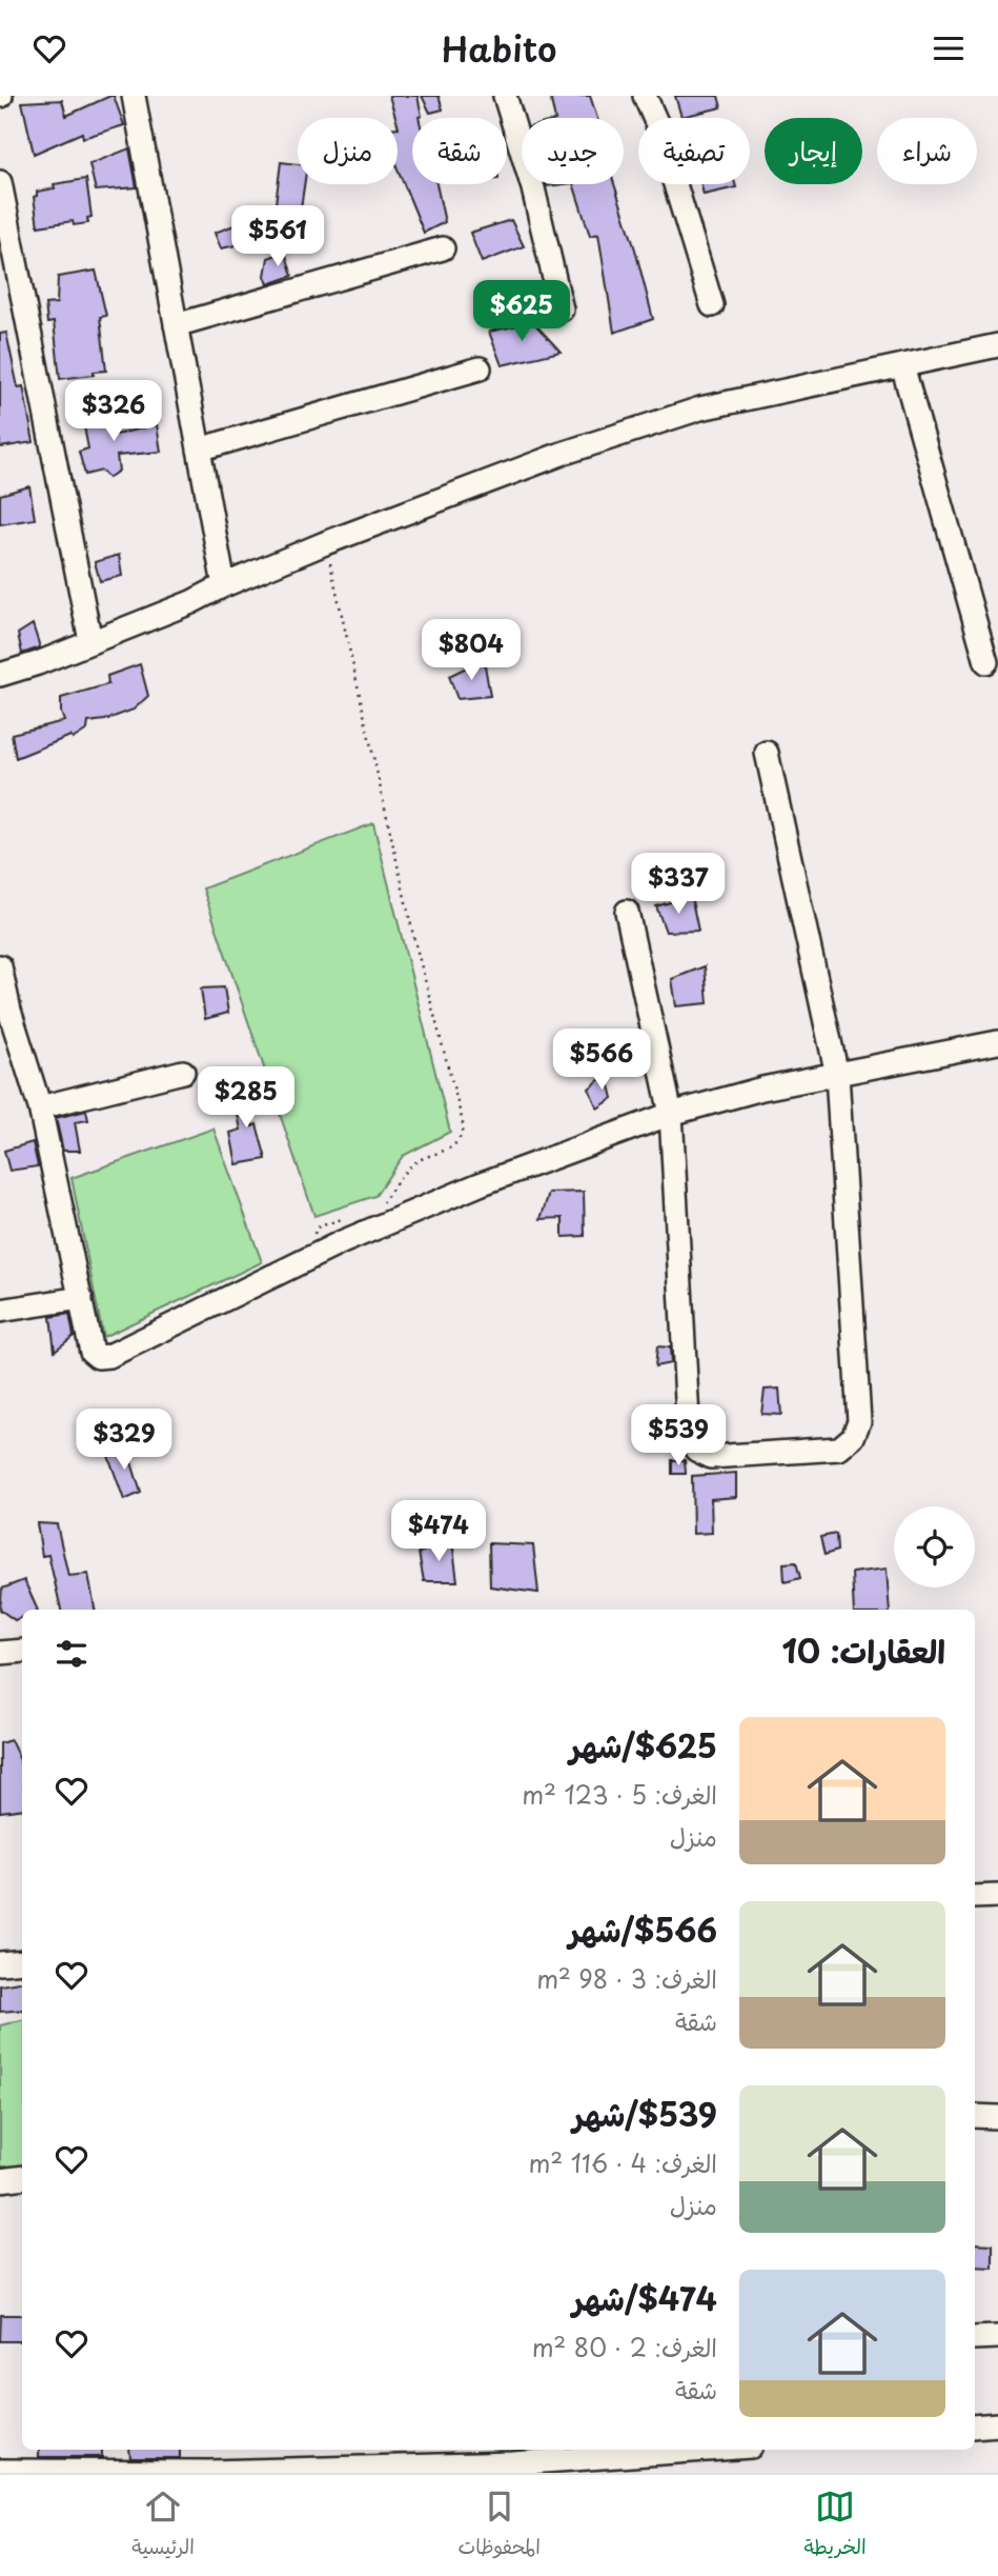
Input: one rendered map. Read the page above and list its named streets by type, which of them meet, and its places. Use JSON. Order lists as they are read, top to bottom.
{
  "page": {
    "header": "Habito",
    "chip": [
      "شراء",
      "إيجار",
      "تصفية",
      "جديد",
      "شقة",
      "منزل"
    ],
    "price": [
      "$561",
      "$625",
      "$326",
      "$804",
      "$337",
      "$566",
      "$285",
      "$539",
      "$329",
      "$474"
    ],
    "heading": "العقارات: 10",
    "list": [
      {
        "name": "$625/شهر",
        "note": "الغرف: 5 · 123 m² · منزل"
      },
      {
        "name": "$566/شهر",
        "note": "الغرف: 3 · 98 m² · شقة"
      },
      {
        "name": "$539/شهر",
        "note": "الغرف: 4 · 116 m² · منزل"
      },
      {
        "name": "$474/شهر",
        "note": "الغرف: 2 · 80 m² · شقة"
      }
    ],
    "tabs": ["الخريطة", "المحفوظات", "الرئيسية"]
  }
}
